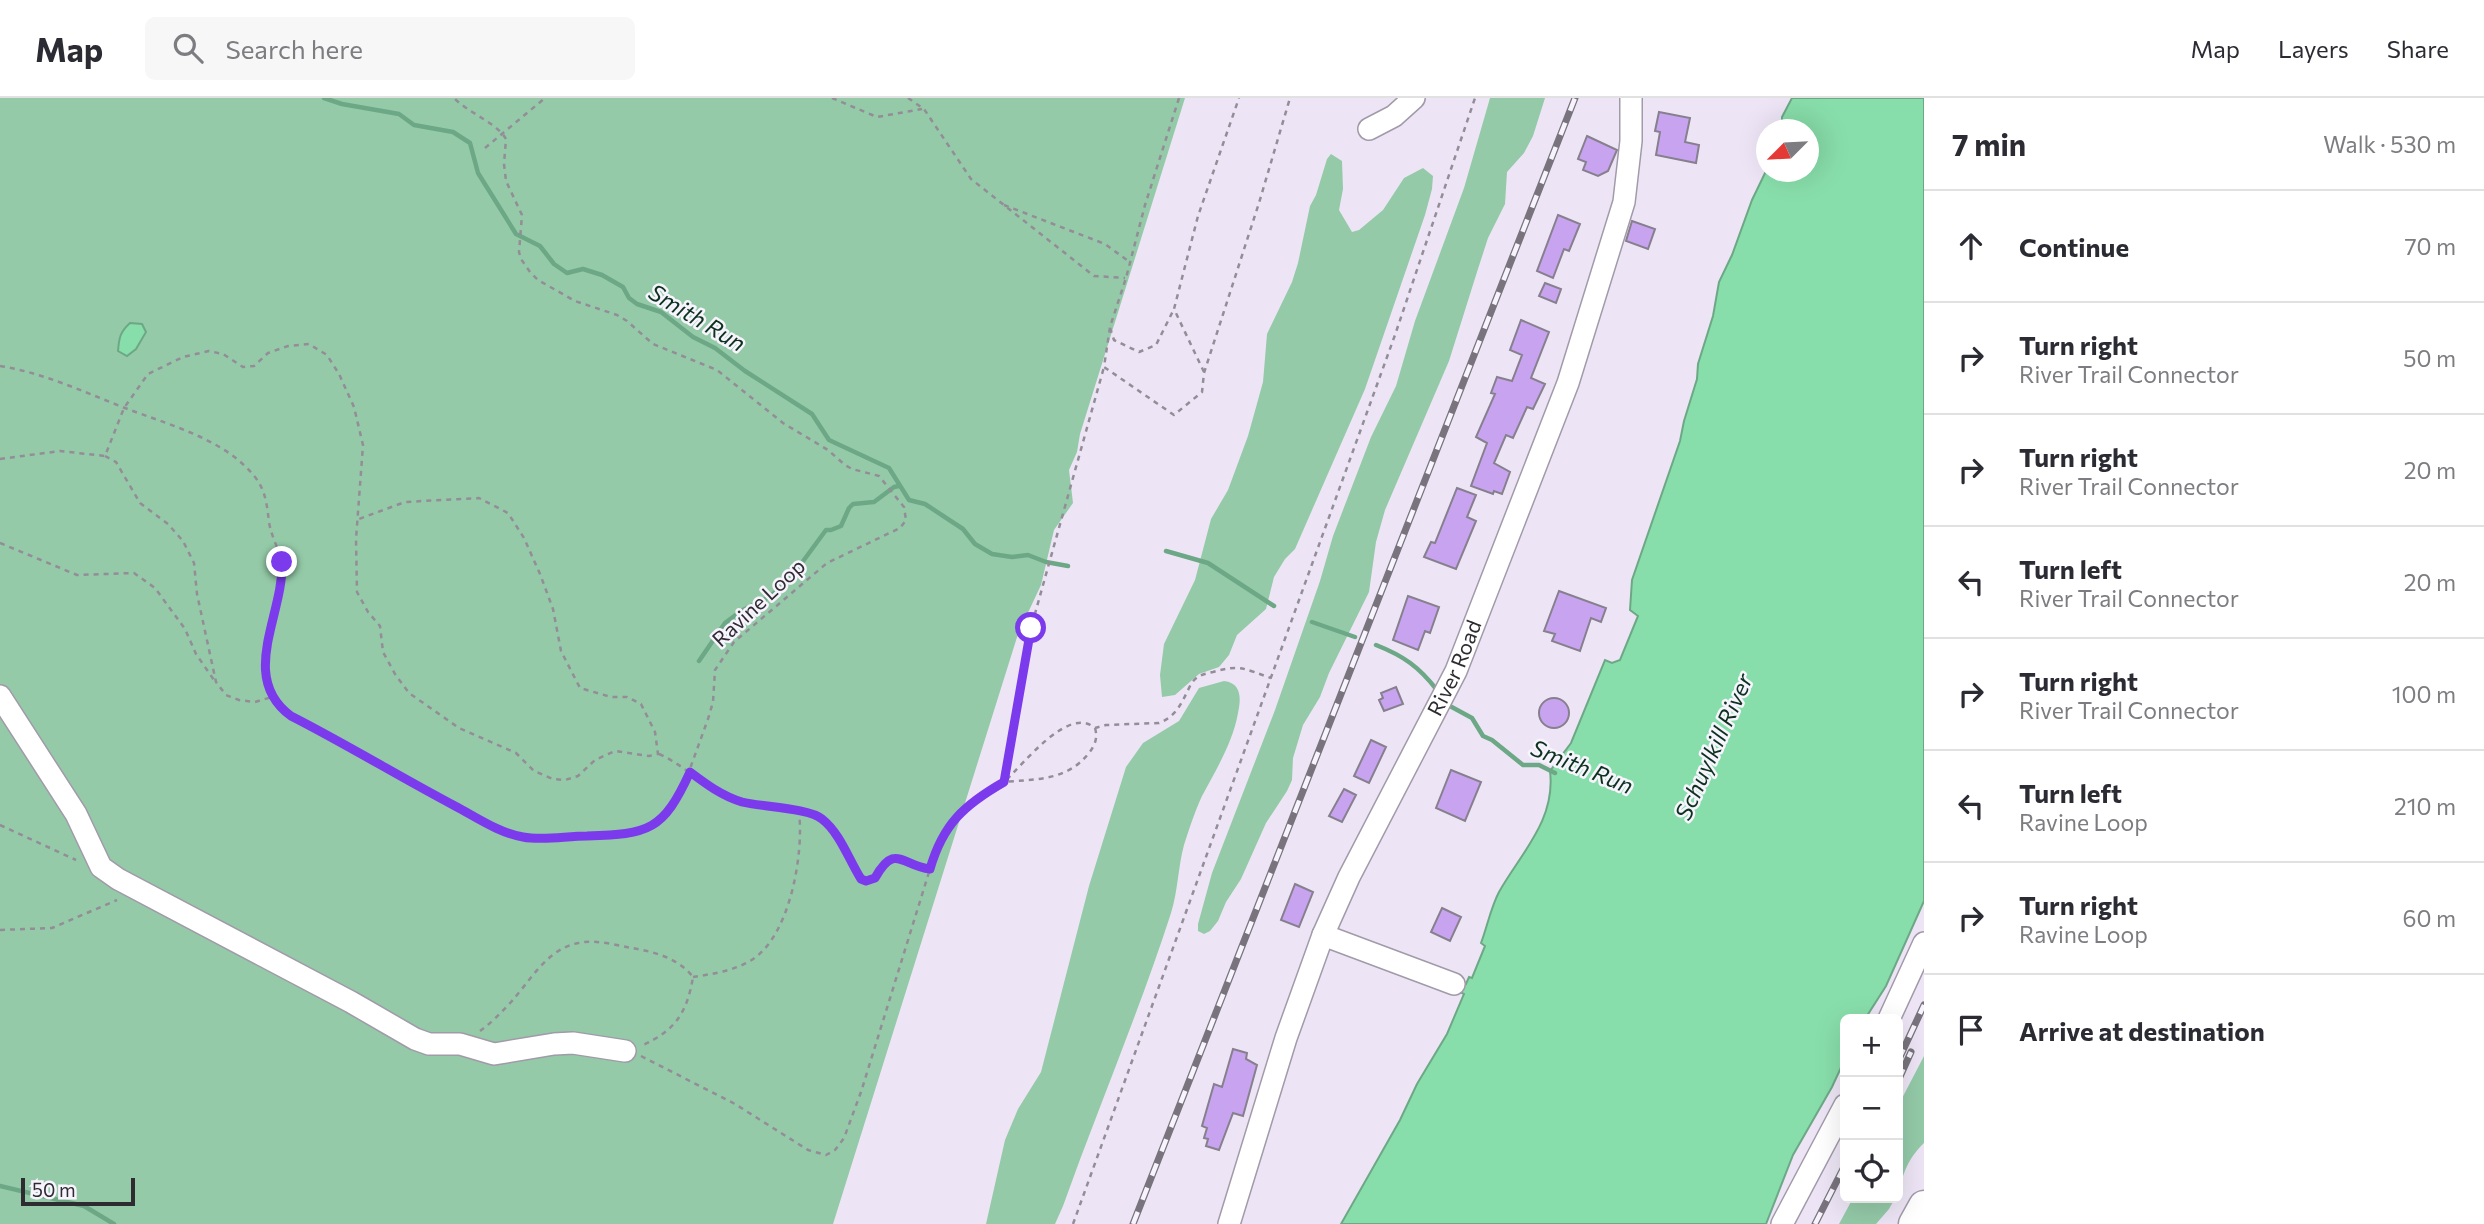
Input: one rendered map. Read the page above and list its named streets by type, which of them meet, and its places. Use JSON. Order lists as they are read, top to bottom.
{
  "streets": {
    "street": ["River Road"],
    "path": ["Ravine Loop"]
  },
  "water": ["Smith Run", "Schuylkill River"],
  "scale_bar": "50 m",
  "north": "bottom left",
  "page": {
    "header": "Map",
    "search": "Search here",
    "nav": ["Map", "Layers", "Share"],
    "heading": ["7 min", "Walk · 530 m"],
    "list": [
      ["Continue", "70 m"],
      ["Turn right", "River Trail Connector", "50 m"],
      ["Turn right", "River Trail Connector", "20 m"],
      ["Turn left", "River Trail Connector", "20 m"],
      ["Turn right", "River Trail Connector", "100 m"],
      ["Turn left", "Ravine Loop", "210 m"],
      ["Turn right", "Ravine Loop", "60 m"],
      "Arrive at destination"
    ],
    "map_buttons": ["+", "−"],
    "scale": "50 m"
  }
}
